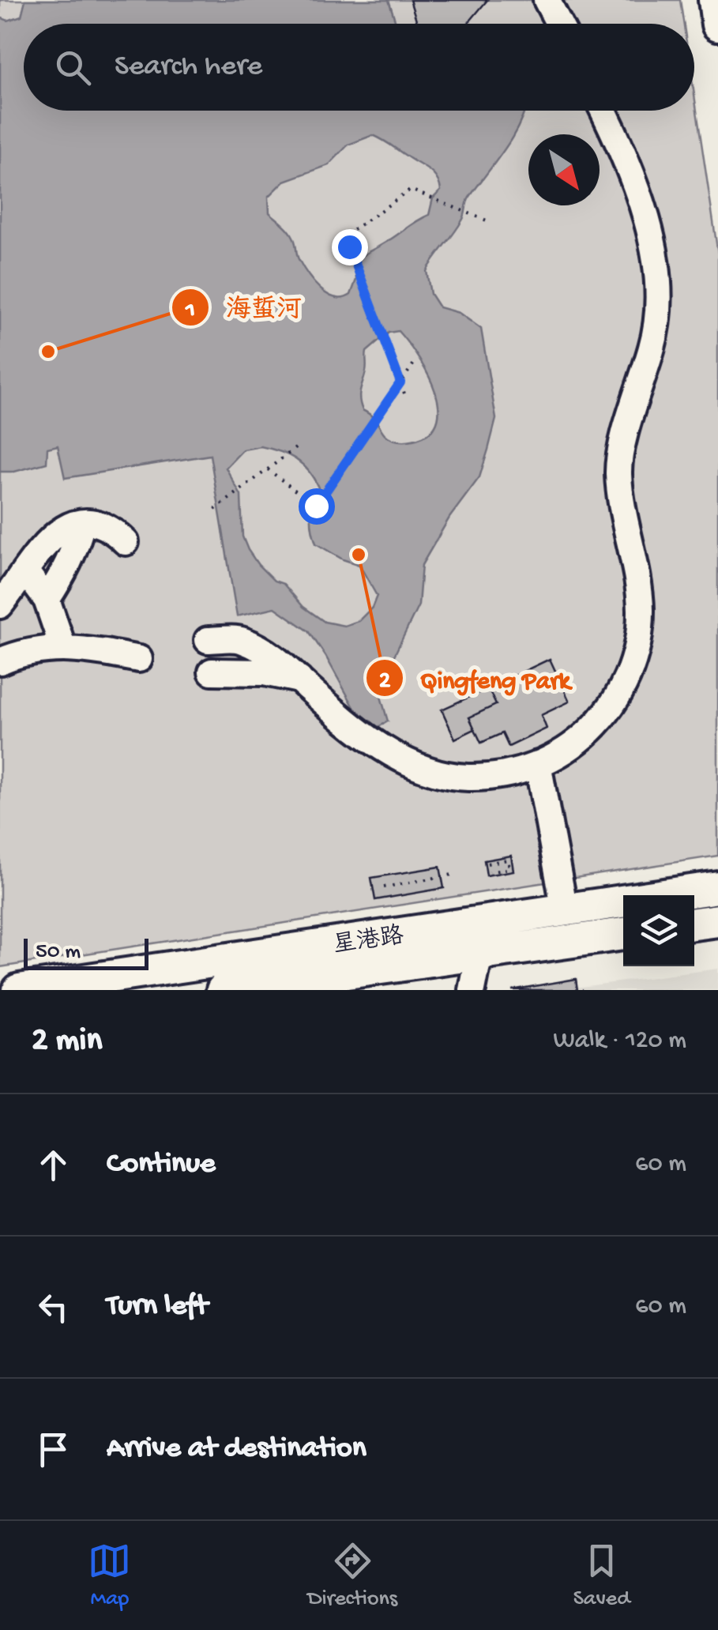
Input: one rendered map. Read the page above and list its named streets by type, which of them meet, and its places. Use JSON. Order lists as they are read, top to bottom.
{
  "streets": {
    "main road": ["星港路"]
  },
  "places": ["海蜇河", "Qingfeng Park"],
  "scale_bar": "50 m",
  "north": "bottom right",
  "page": {
    "search": "Search here",
    "scale": "50 m",
    "heading": ["2 min", "Walk · 120 m"],
    "list": [
      ["Continue", "60 m"],
      ["Turn left", "60 m"],
      "Arrive at destination"
    ],
    "nav": ["Map", "Directions", "Saved"]
  }
}
